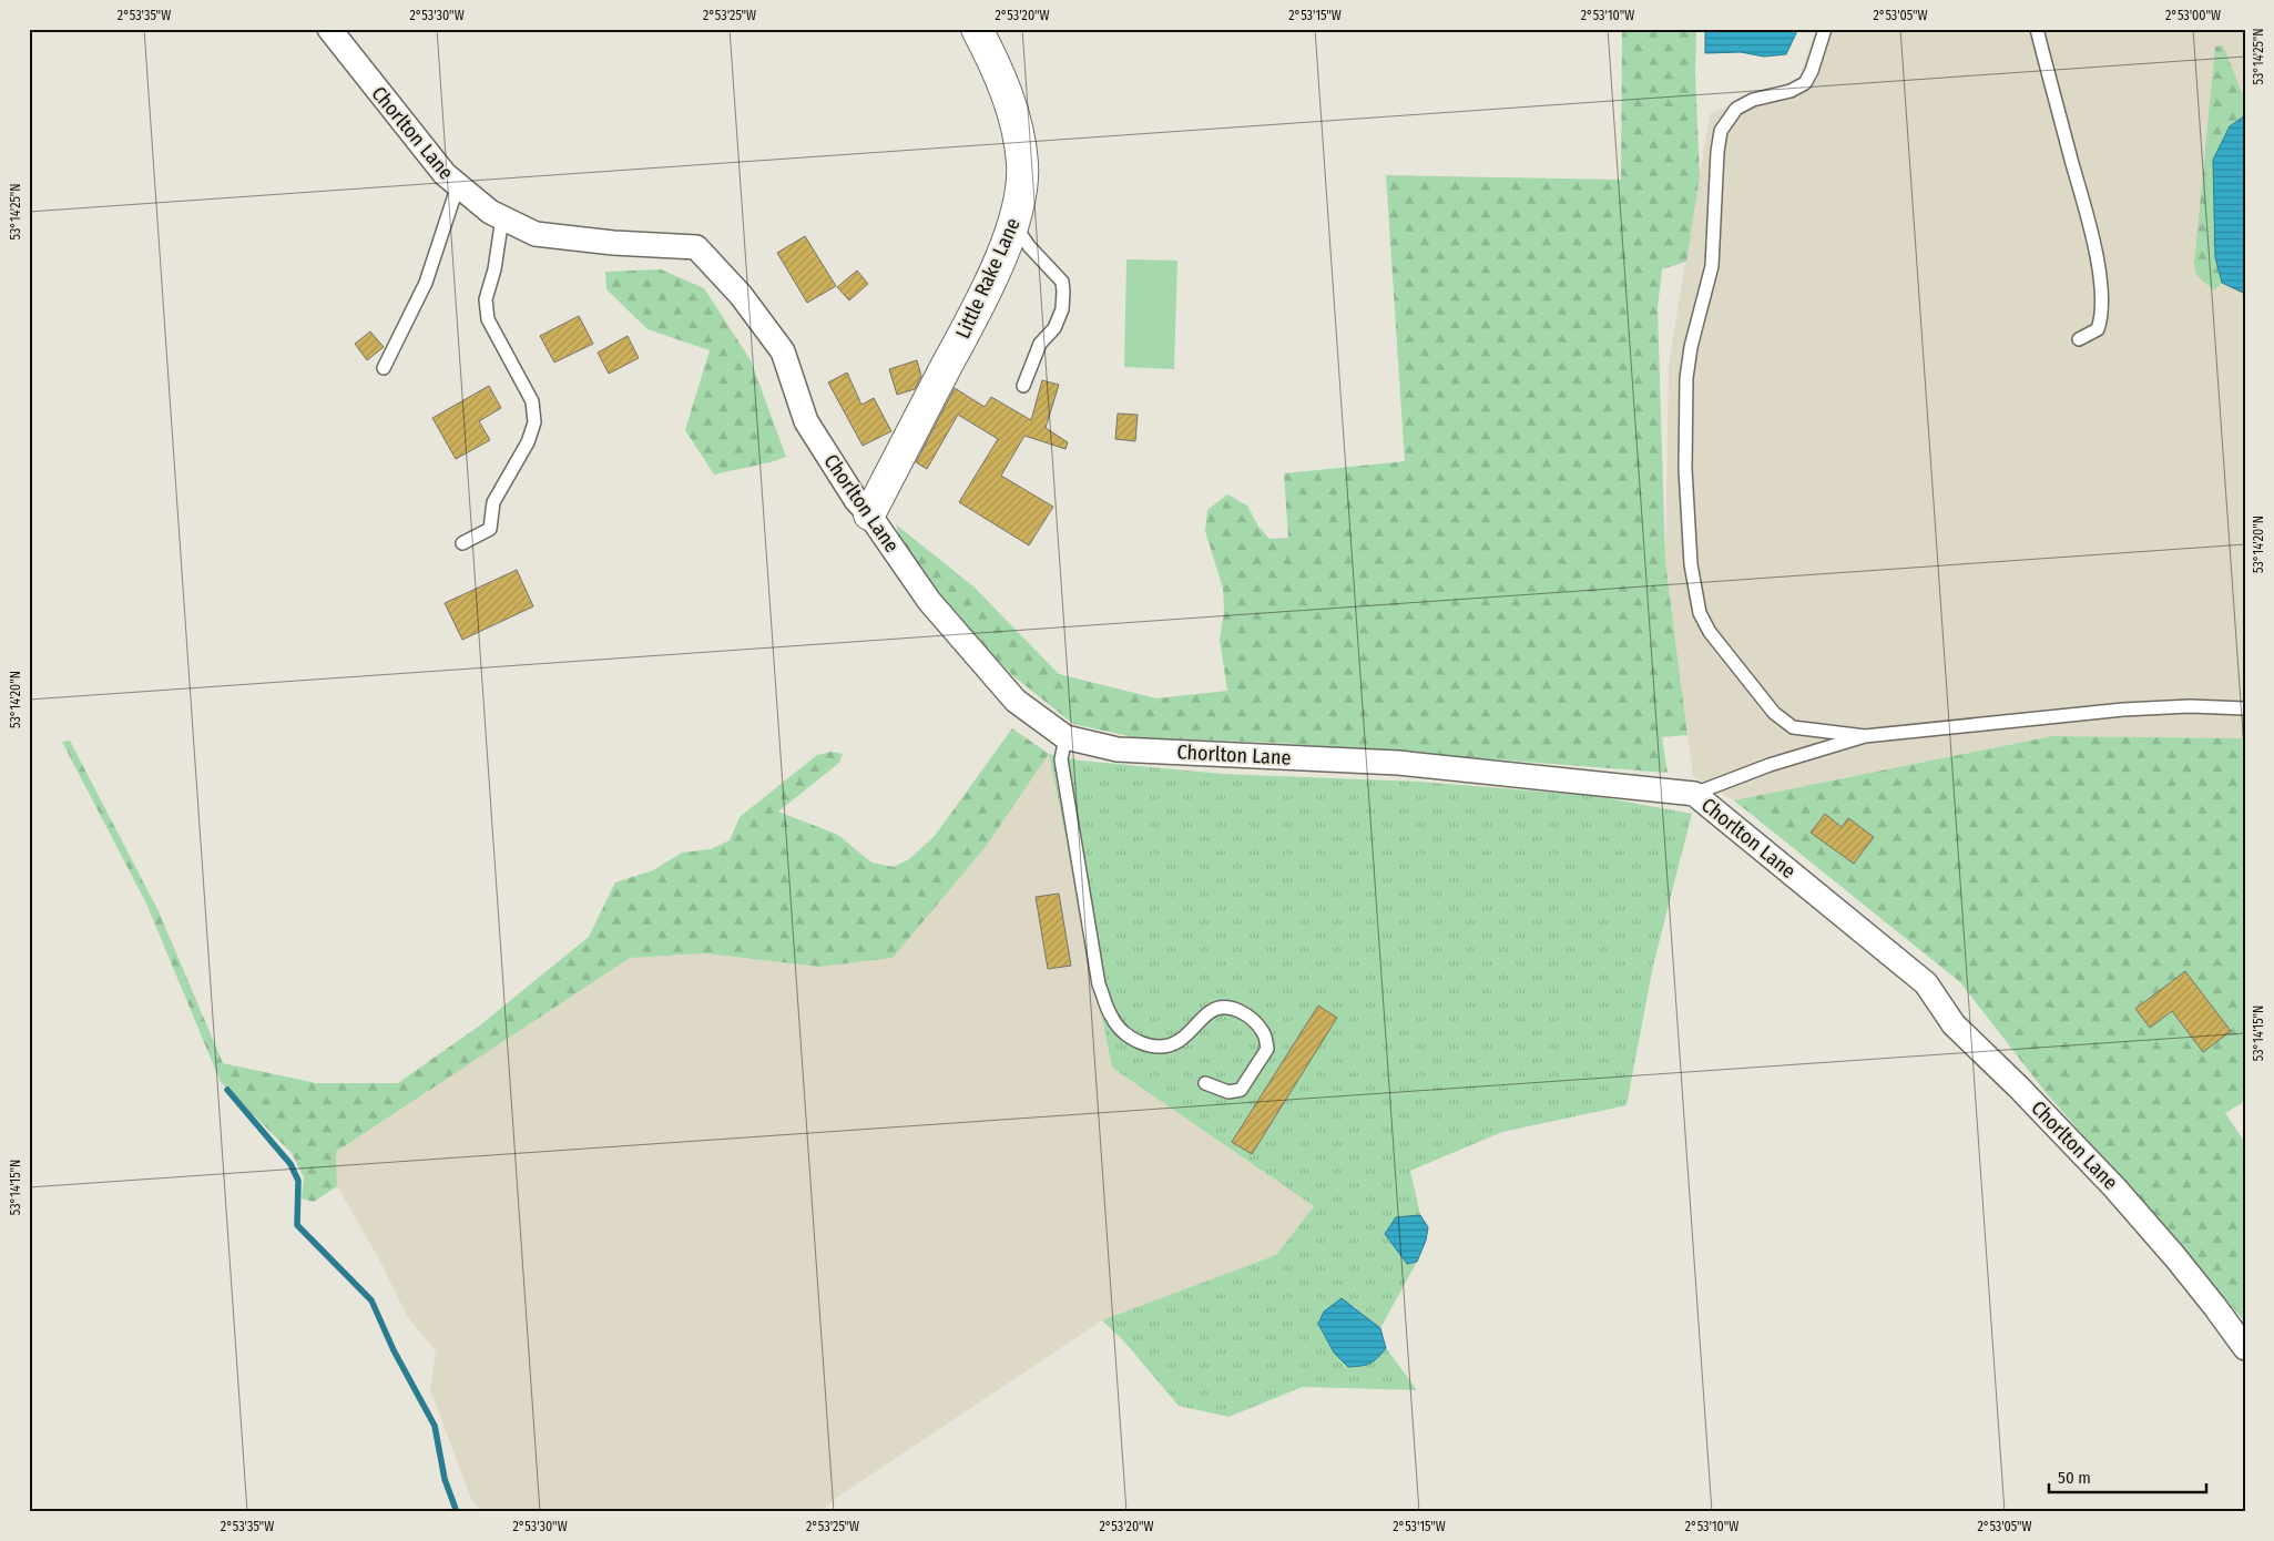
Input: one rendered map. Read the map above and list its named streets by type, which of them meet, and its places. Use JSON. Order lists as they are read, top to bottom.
{
  "streets": {
    "street": ["Chorlton Lane", "Little Rake Lane"]
  },
  "crossings": [
    ["Chorlton Lane", "Little Rake Lane"]
  ],
  "scale_bar": "50 m",
  "coordinates": [
    "2°53'35\"W",
    "2°53'30\"W",
    "2°53'25\"W",
    "2°53'20\"W",
    "2°53'15\"W",
    "2°53'10\"W",
    "2°53'05\"W",
    "2°53'00\"W",
    "53°14'25\"N",
    "53°14'20\"N",
    "53°14'15\"N"
  ]
}
